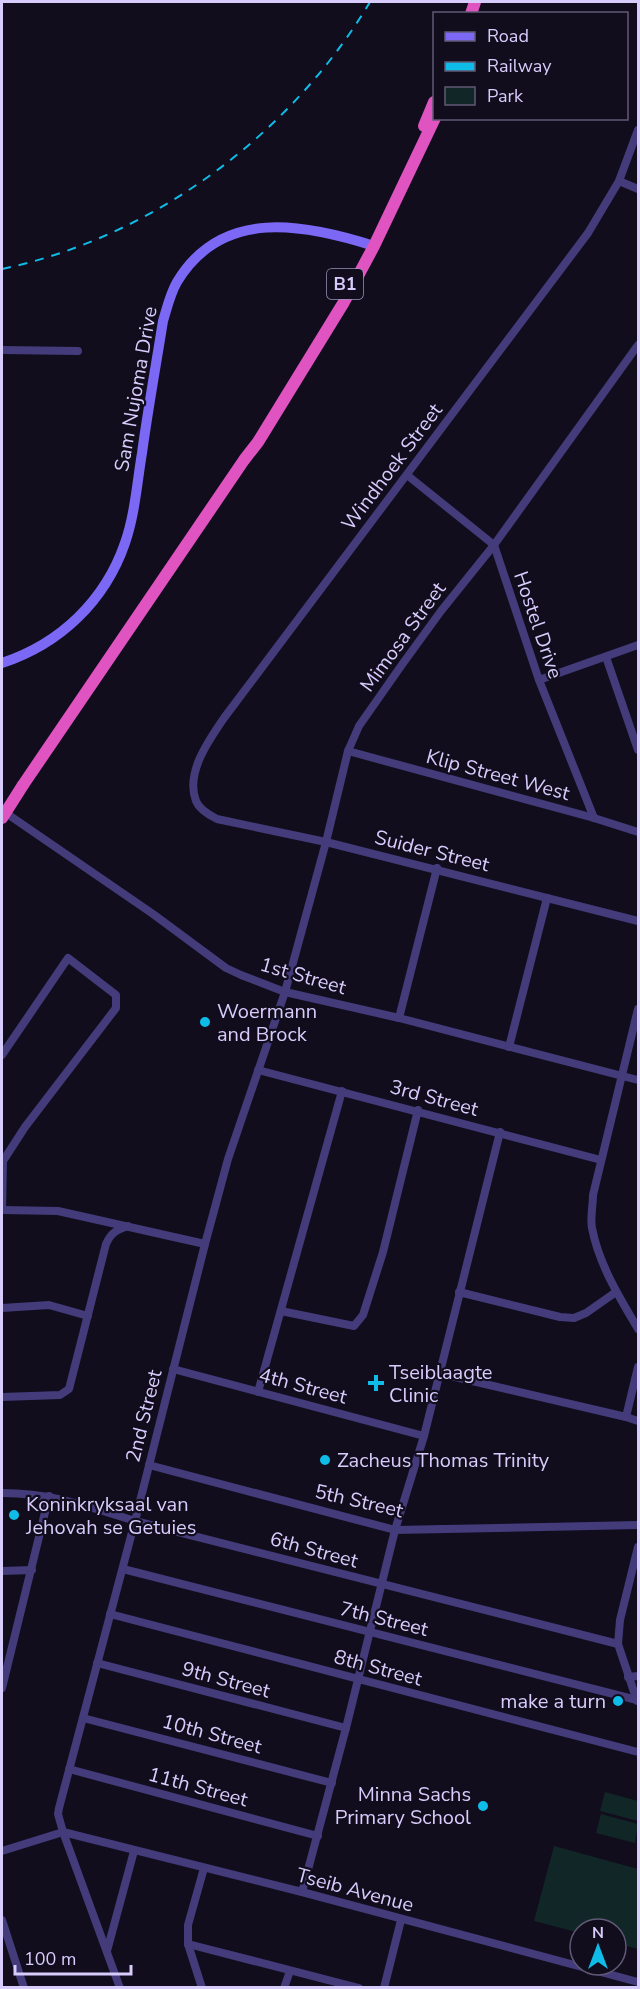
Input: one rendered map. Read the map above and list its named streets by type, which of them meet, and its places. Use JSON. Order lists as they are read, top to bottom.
{
  "streets": {
    "highway": ["B1"],
    "main road": ["Sam Nujoma Drive"],
    "street": [
      "Windhoek Street",
      "Hostel Drive",
      "Mimosa Street",
      "Klip Street West",
      "Suider Street",
      "1st Street",
      "3rd Street",
      "4th Street",
      "2nd Street",
      "5th Street",
      "6th Street",
      "7th Street",
      "8th Street",
      "9th Street",
      "10th Street",
      "11th Street",
      "Tseib Avenue"
    ]
  },
  "crossings": [
    ["B1", "Sam Nujoma Drive"],
    ["Windhoek Street", "Suider Street"],
    ["Hostel Drive", "Mimosa Street"],
    ["Hostel Drive", "Klip Street West"],
    ["Mimosa Street", "Klip Street West"],
    ["Mimosa Street", "Suider Street"],
    ["Mimosa Street", "1st Street"],
    ["Mimosa Street", "2nd Street"],
    ["1st Street", "2nd Street"],
    ["3rd Street", "2nd Street"],
    ["4th Street", "2nd Street"],
    ["2nd Street", "5th Street"],
    ["2nd Street", "6th Street"],
    ["2nd Street", "7th Street"],
    ["2nd Street", "8th Street"],
    ["2nd Street", "9th Street"],
    ["2nd Street", "10th Street"],
    ["2nd Street", "11th Street"],
    ["2nd Street", "Tseib Avenue"]
  ],
  "places": {
    "other": [
      "Woermann and Brock",
      "Zacheus Thomas Trinity",
      "Koninkryksaal van Jehovah se Getuies",
      "make a turn",
      "Minna Sachs Primary School"
    ],
    "health": ["Tseiblaagte Clinic"]
  },
  "legend": ["Road", "Railway", "Park"],
  "scale_bar": "100 m",
  "north": "top"
}
